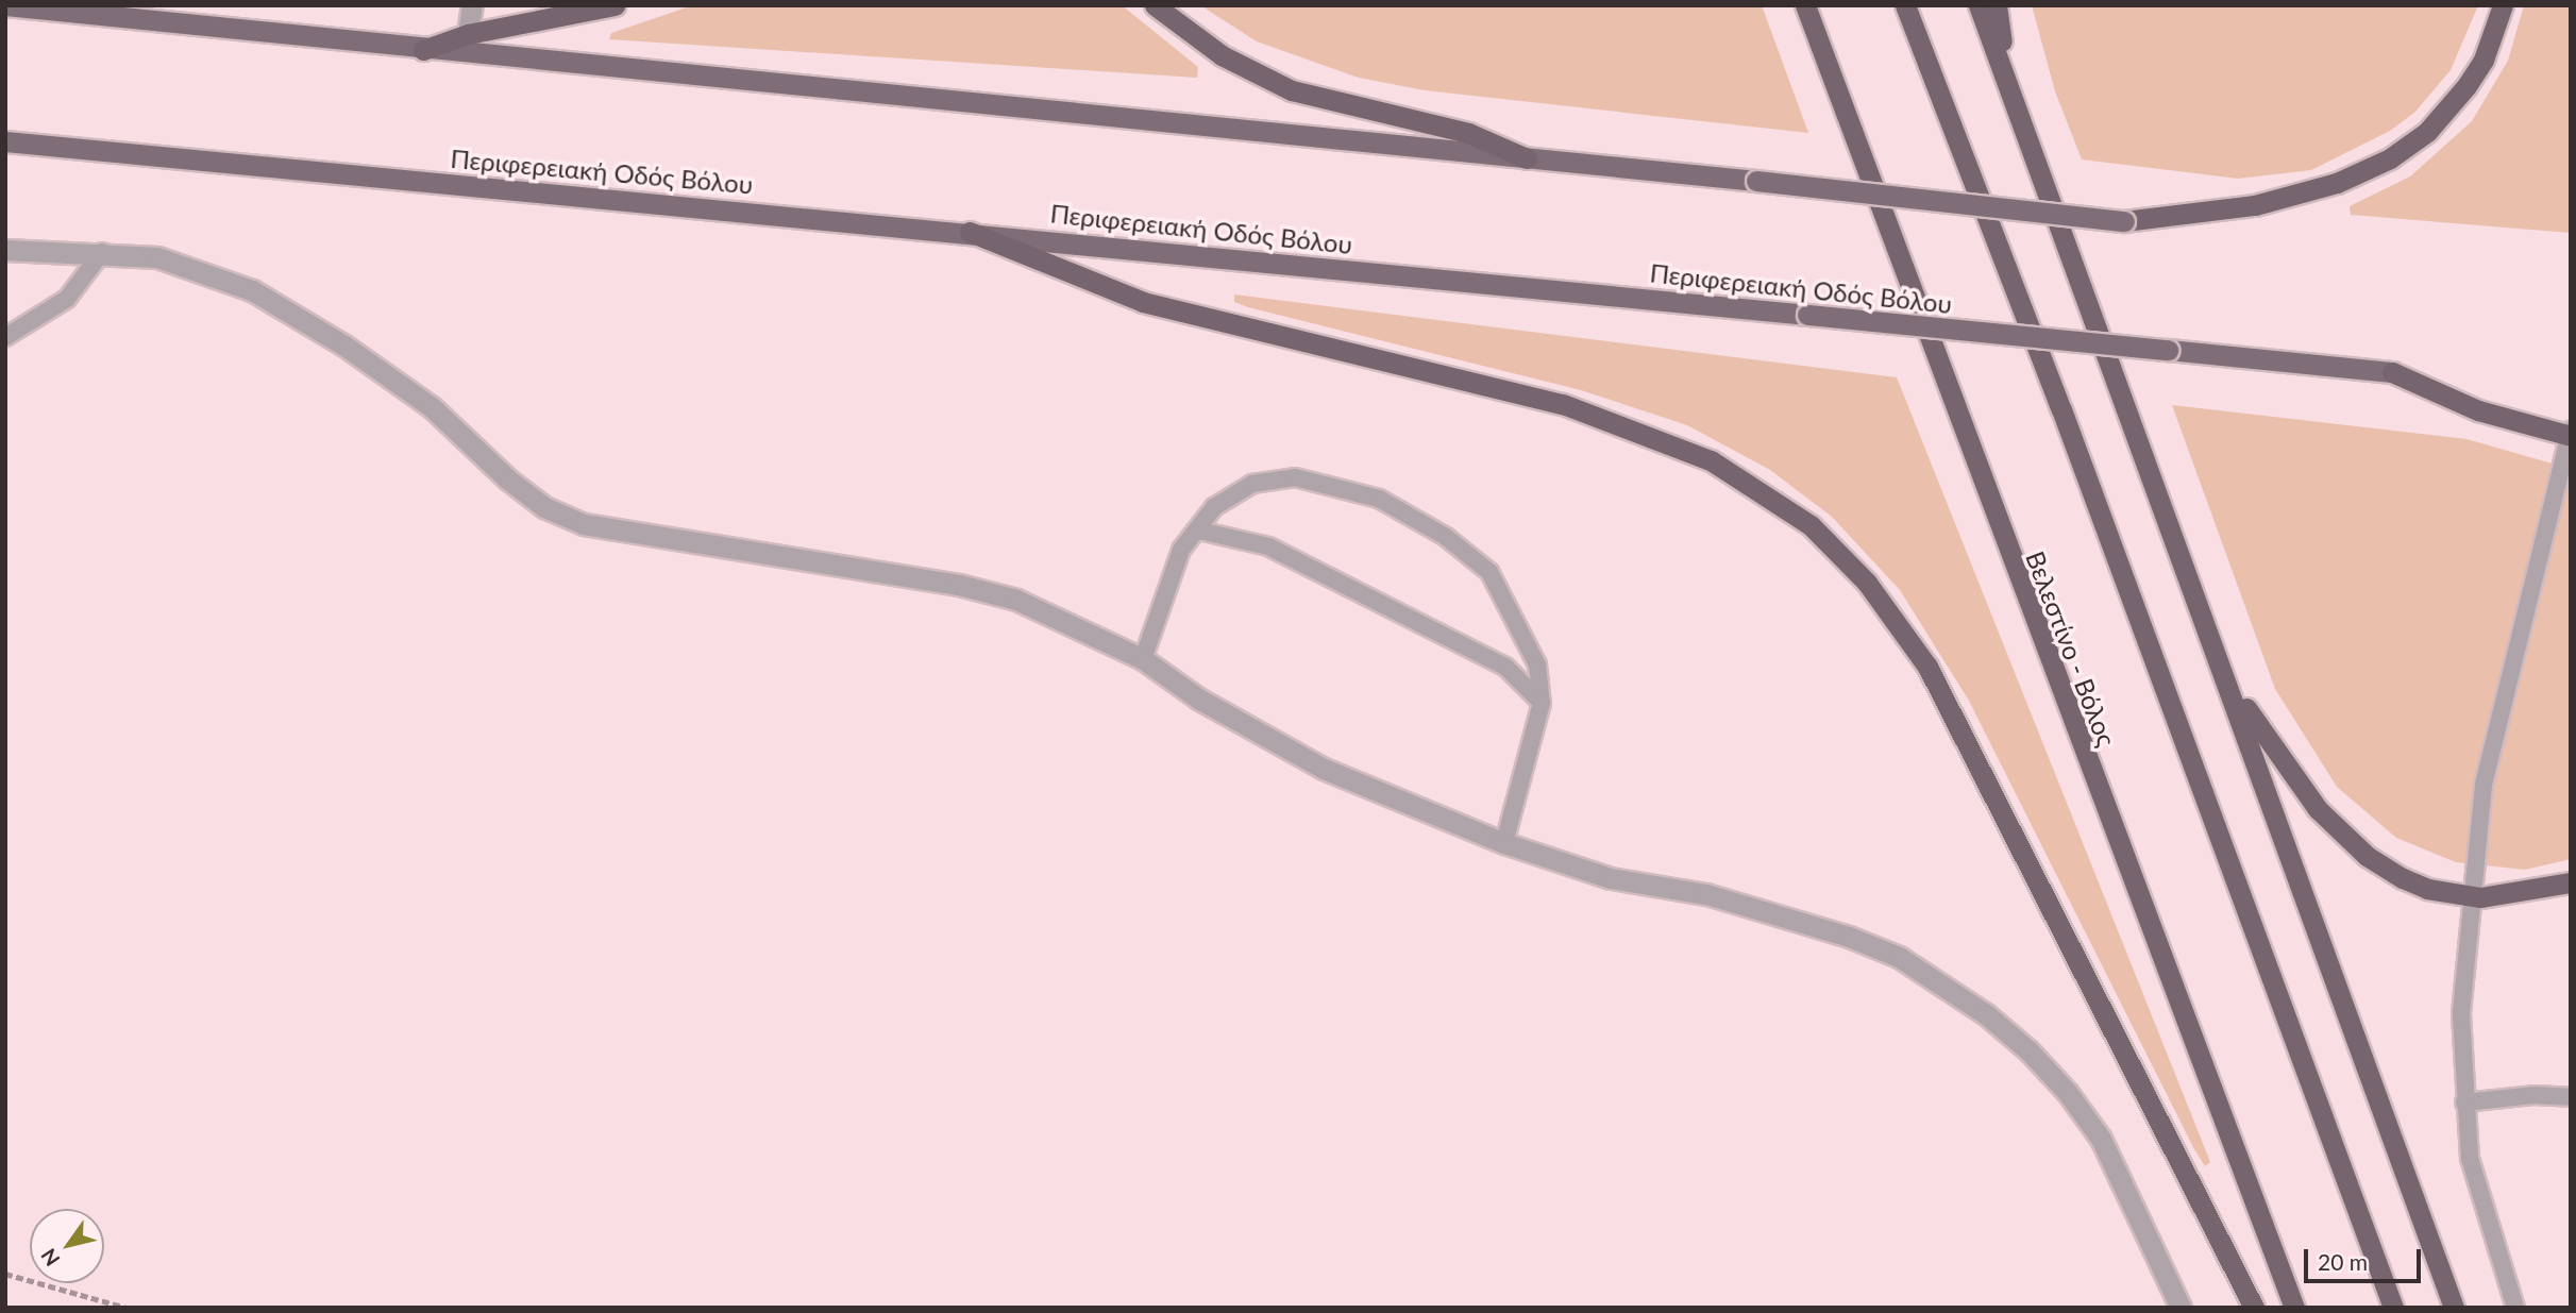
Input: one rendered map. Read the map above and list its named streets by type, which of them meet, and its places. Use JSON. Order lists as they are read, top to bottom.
{
  "streets": {
    "highway": ["Βελεστίνο - Βόλος"],
    "main road": ["Περιφερειακή Οδός Βόλου"]
  },
  "scale_bar": "20 m",
  "north": "bottom left"
}
